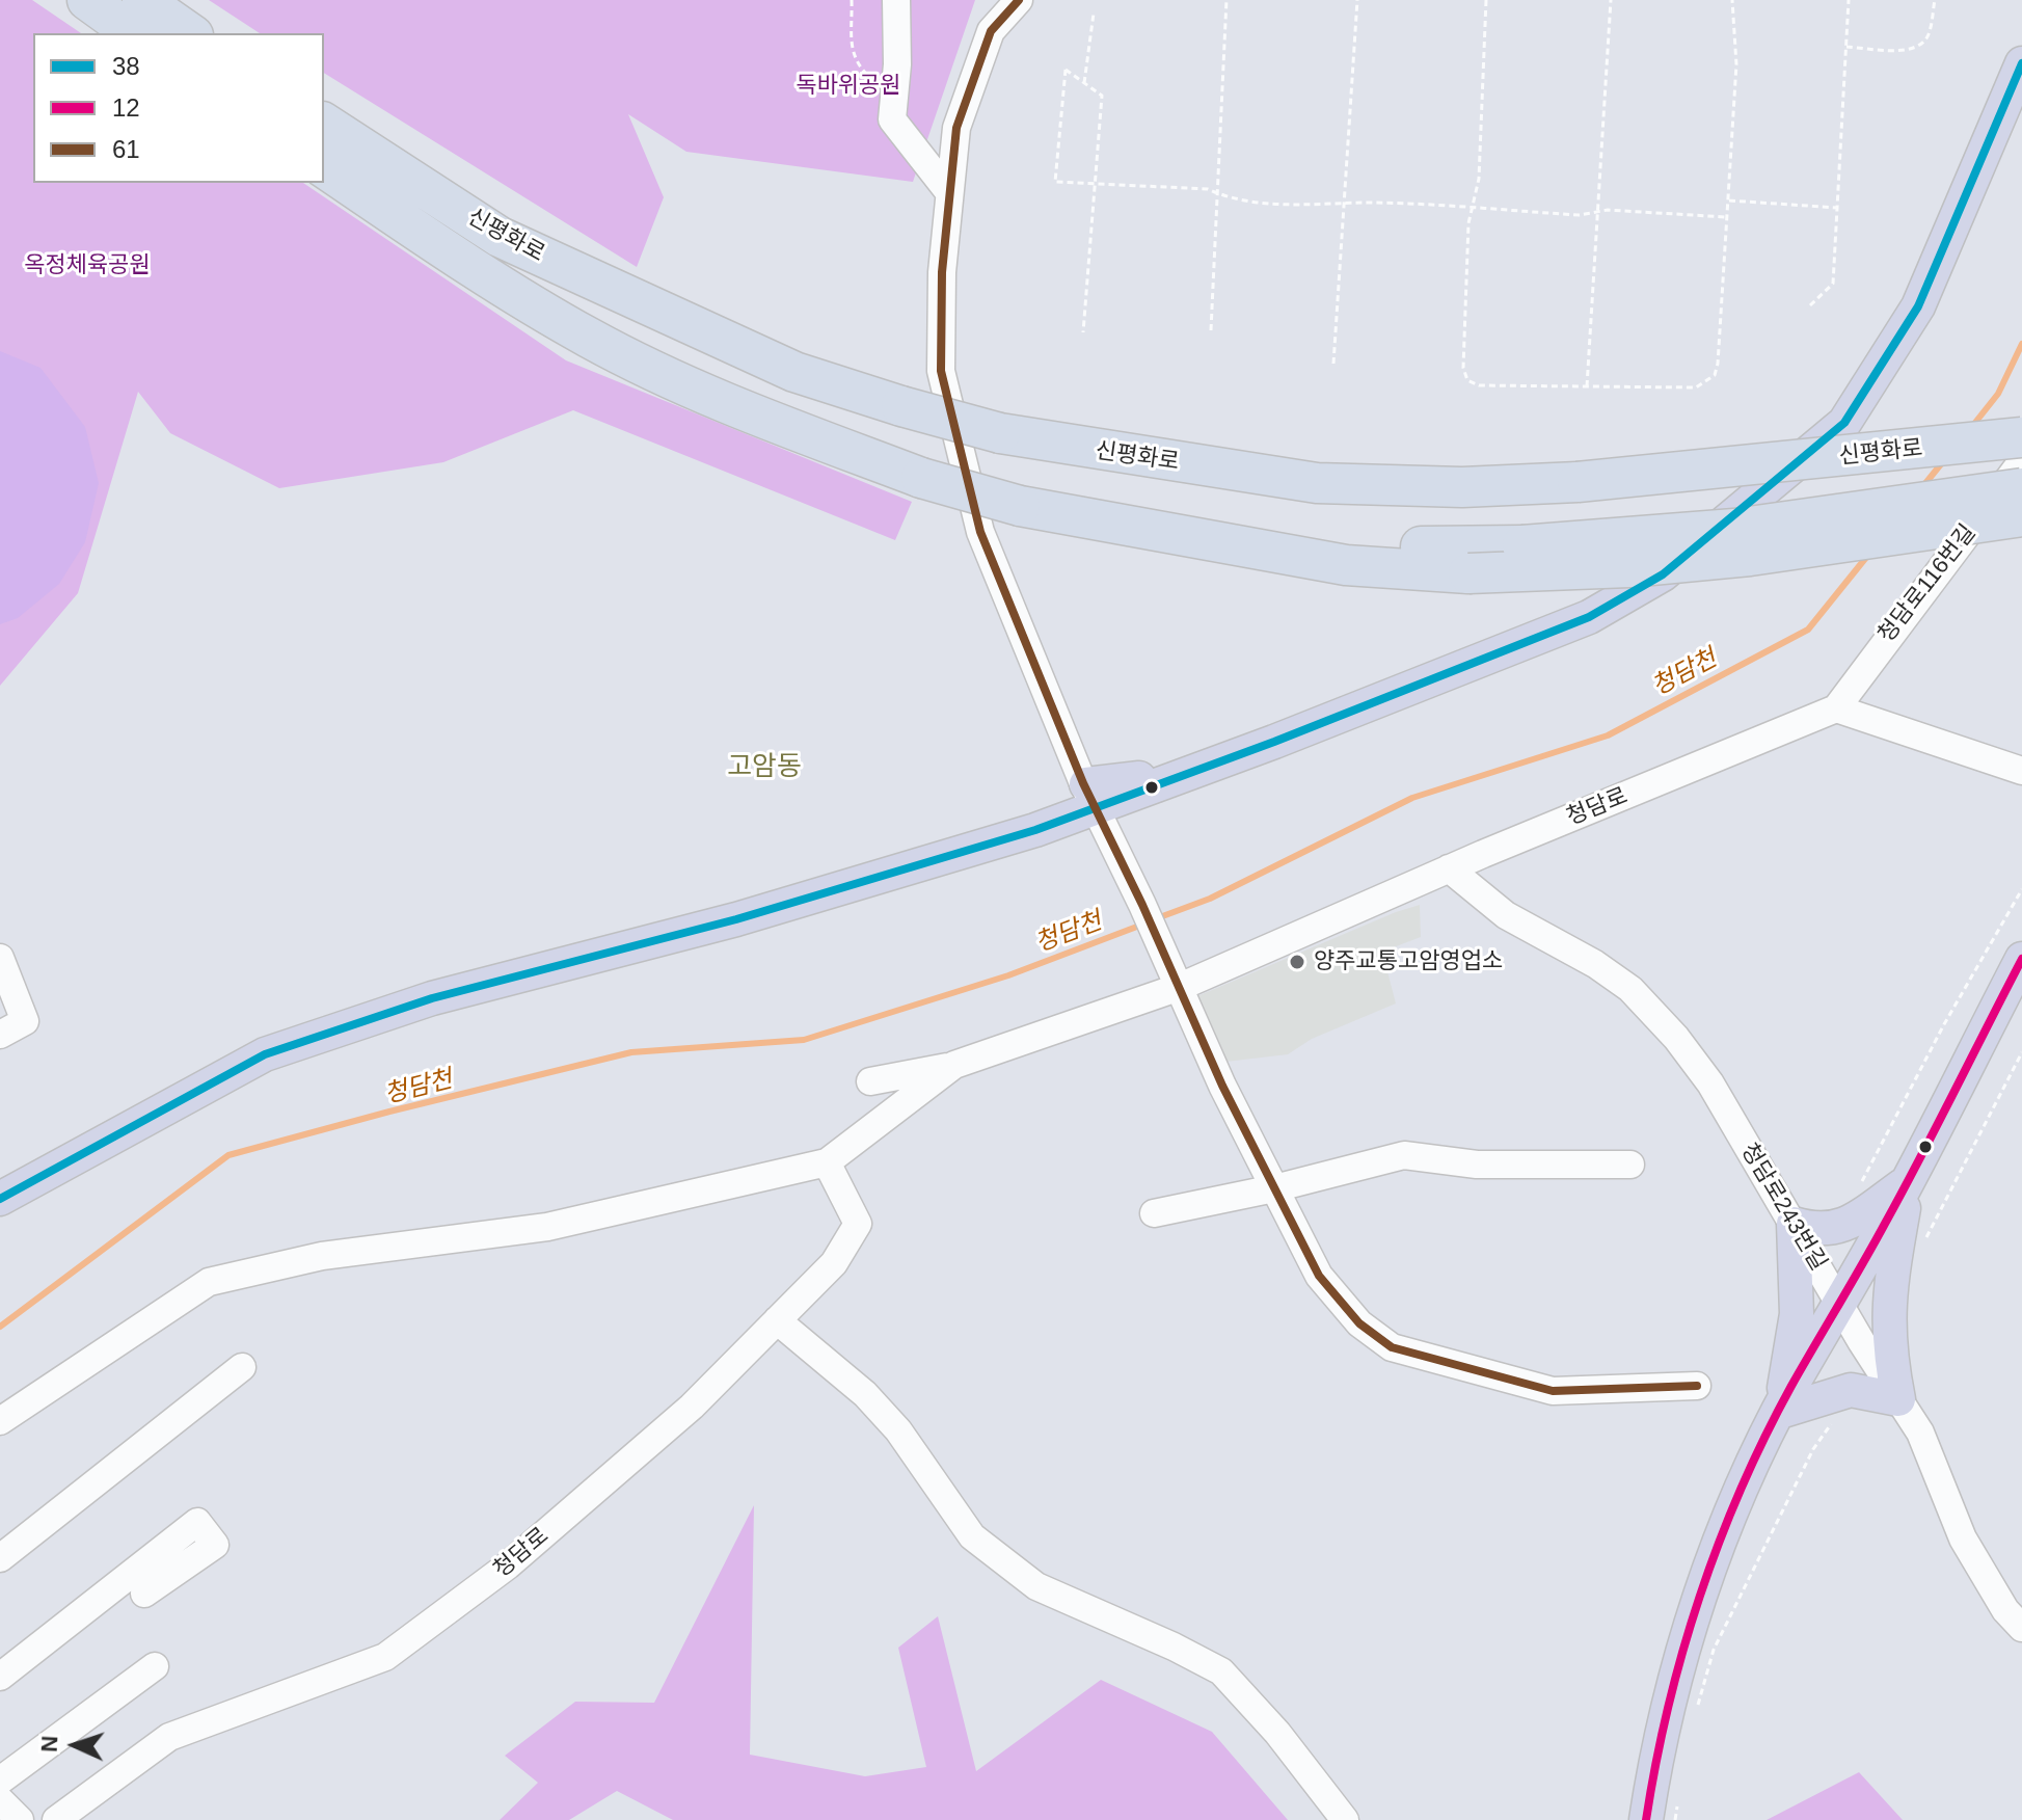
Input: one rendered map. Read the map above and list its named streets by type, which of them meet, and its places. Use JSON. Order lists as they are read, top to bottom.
{
  "streets": {
    "highway": ["신평화로"],
    "street": ["청담로116번길", "청담로", "청담로243번길"]
  },
  "crossings": [
    ["청담로116번길", "청담로"],
    ["청담로", "청담로243번길"]
  ],
  "districts": ["고암동"],
  "water": ["청담천"],
  "parks": ["독바위공원", "옥정체육공원"],
  "places": ["양주교통고암영업소"],
  "lines": ["transit line 61", "transit line 38", "transit line 12"],
  "legend": ["38", "12", "61"],
  "north": "left"
}
